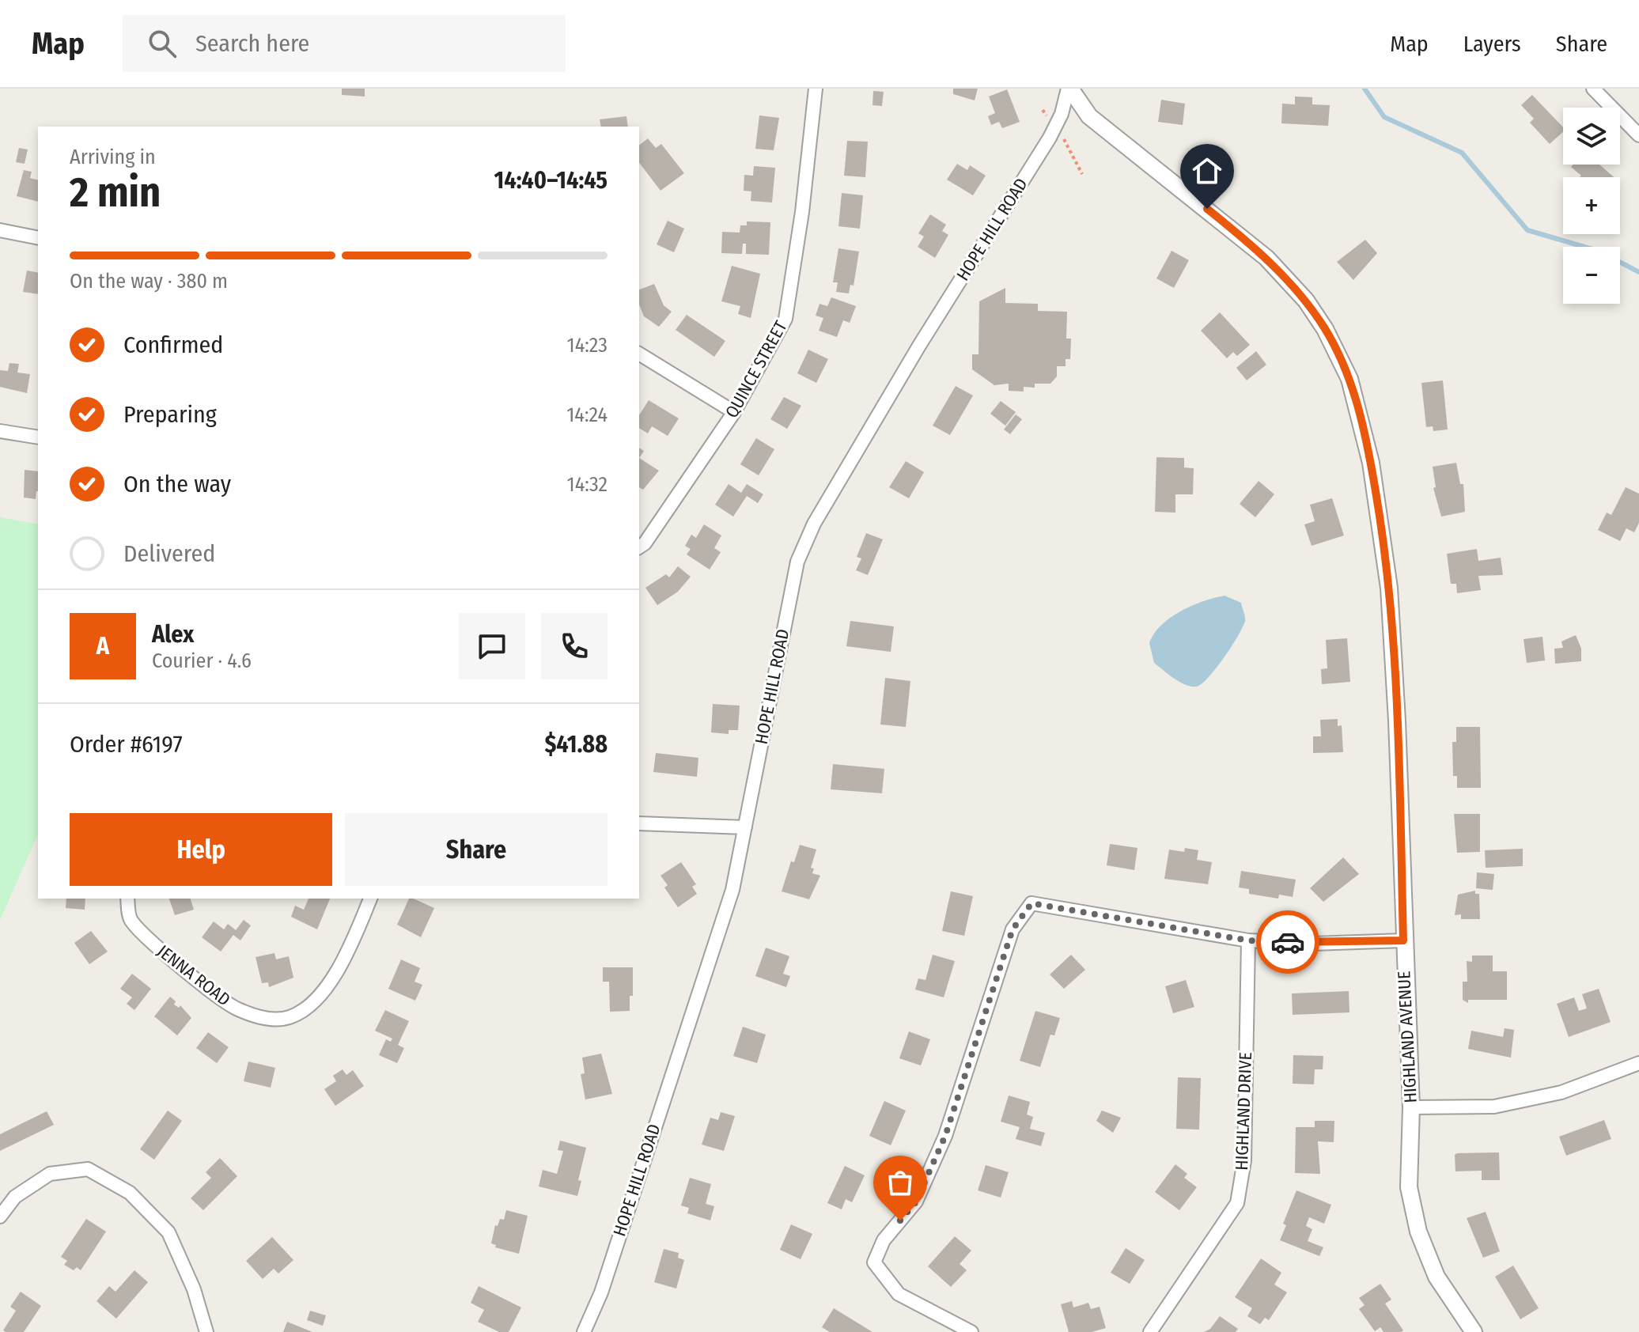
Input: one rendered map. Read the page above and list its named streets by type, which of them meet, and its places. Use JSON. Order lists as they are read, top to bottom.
{
  "streets": {
    "street": [
      "HOPE HILL ROAD",
      "QUINCE STREET",
      "JENNA ROAD",
      "HIGHLAND AVENUE",
      "HIGHLAND DRIVE"
    ]
  },
  "crossings": [
    ["HOPE HILL ROAD", "HIGHLAND AVENUE"]
  ],
  "page": {
    "header": "Map",
    "search": "Search here",
    "nav": ["Map", "Layers", "Share"],
    "map_buttons": ["+", "−"],
    "heading": ["2 min", "Arriving in", "14:40–14:45"],
    "panel": [
      "Alex",
      "Courier · 4.6",
      "Order #6197",
      "$41.88"
    ],
    "bar": "On the way · 380 m",
    "list": [
      ["Confirmed", "14:23"],
      ["Preparing", "14:24"],
      ["On the way", "14:32"],
      "Delivered"
    ],
    "round": "A",
    "buttons": ["Help", "Share"]
  }
}
